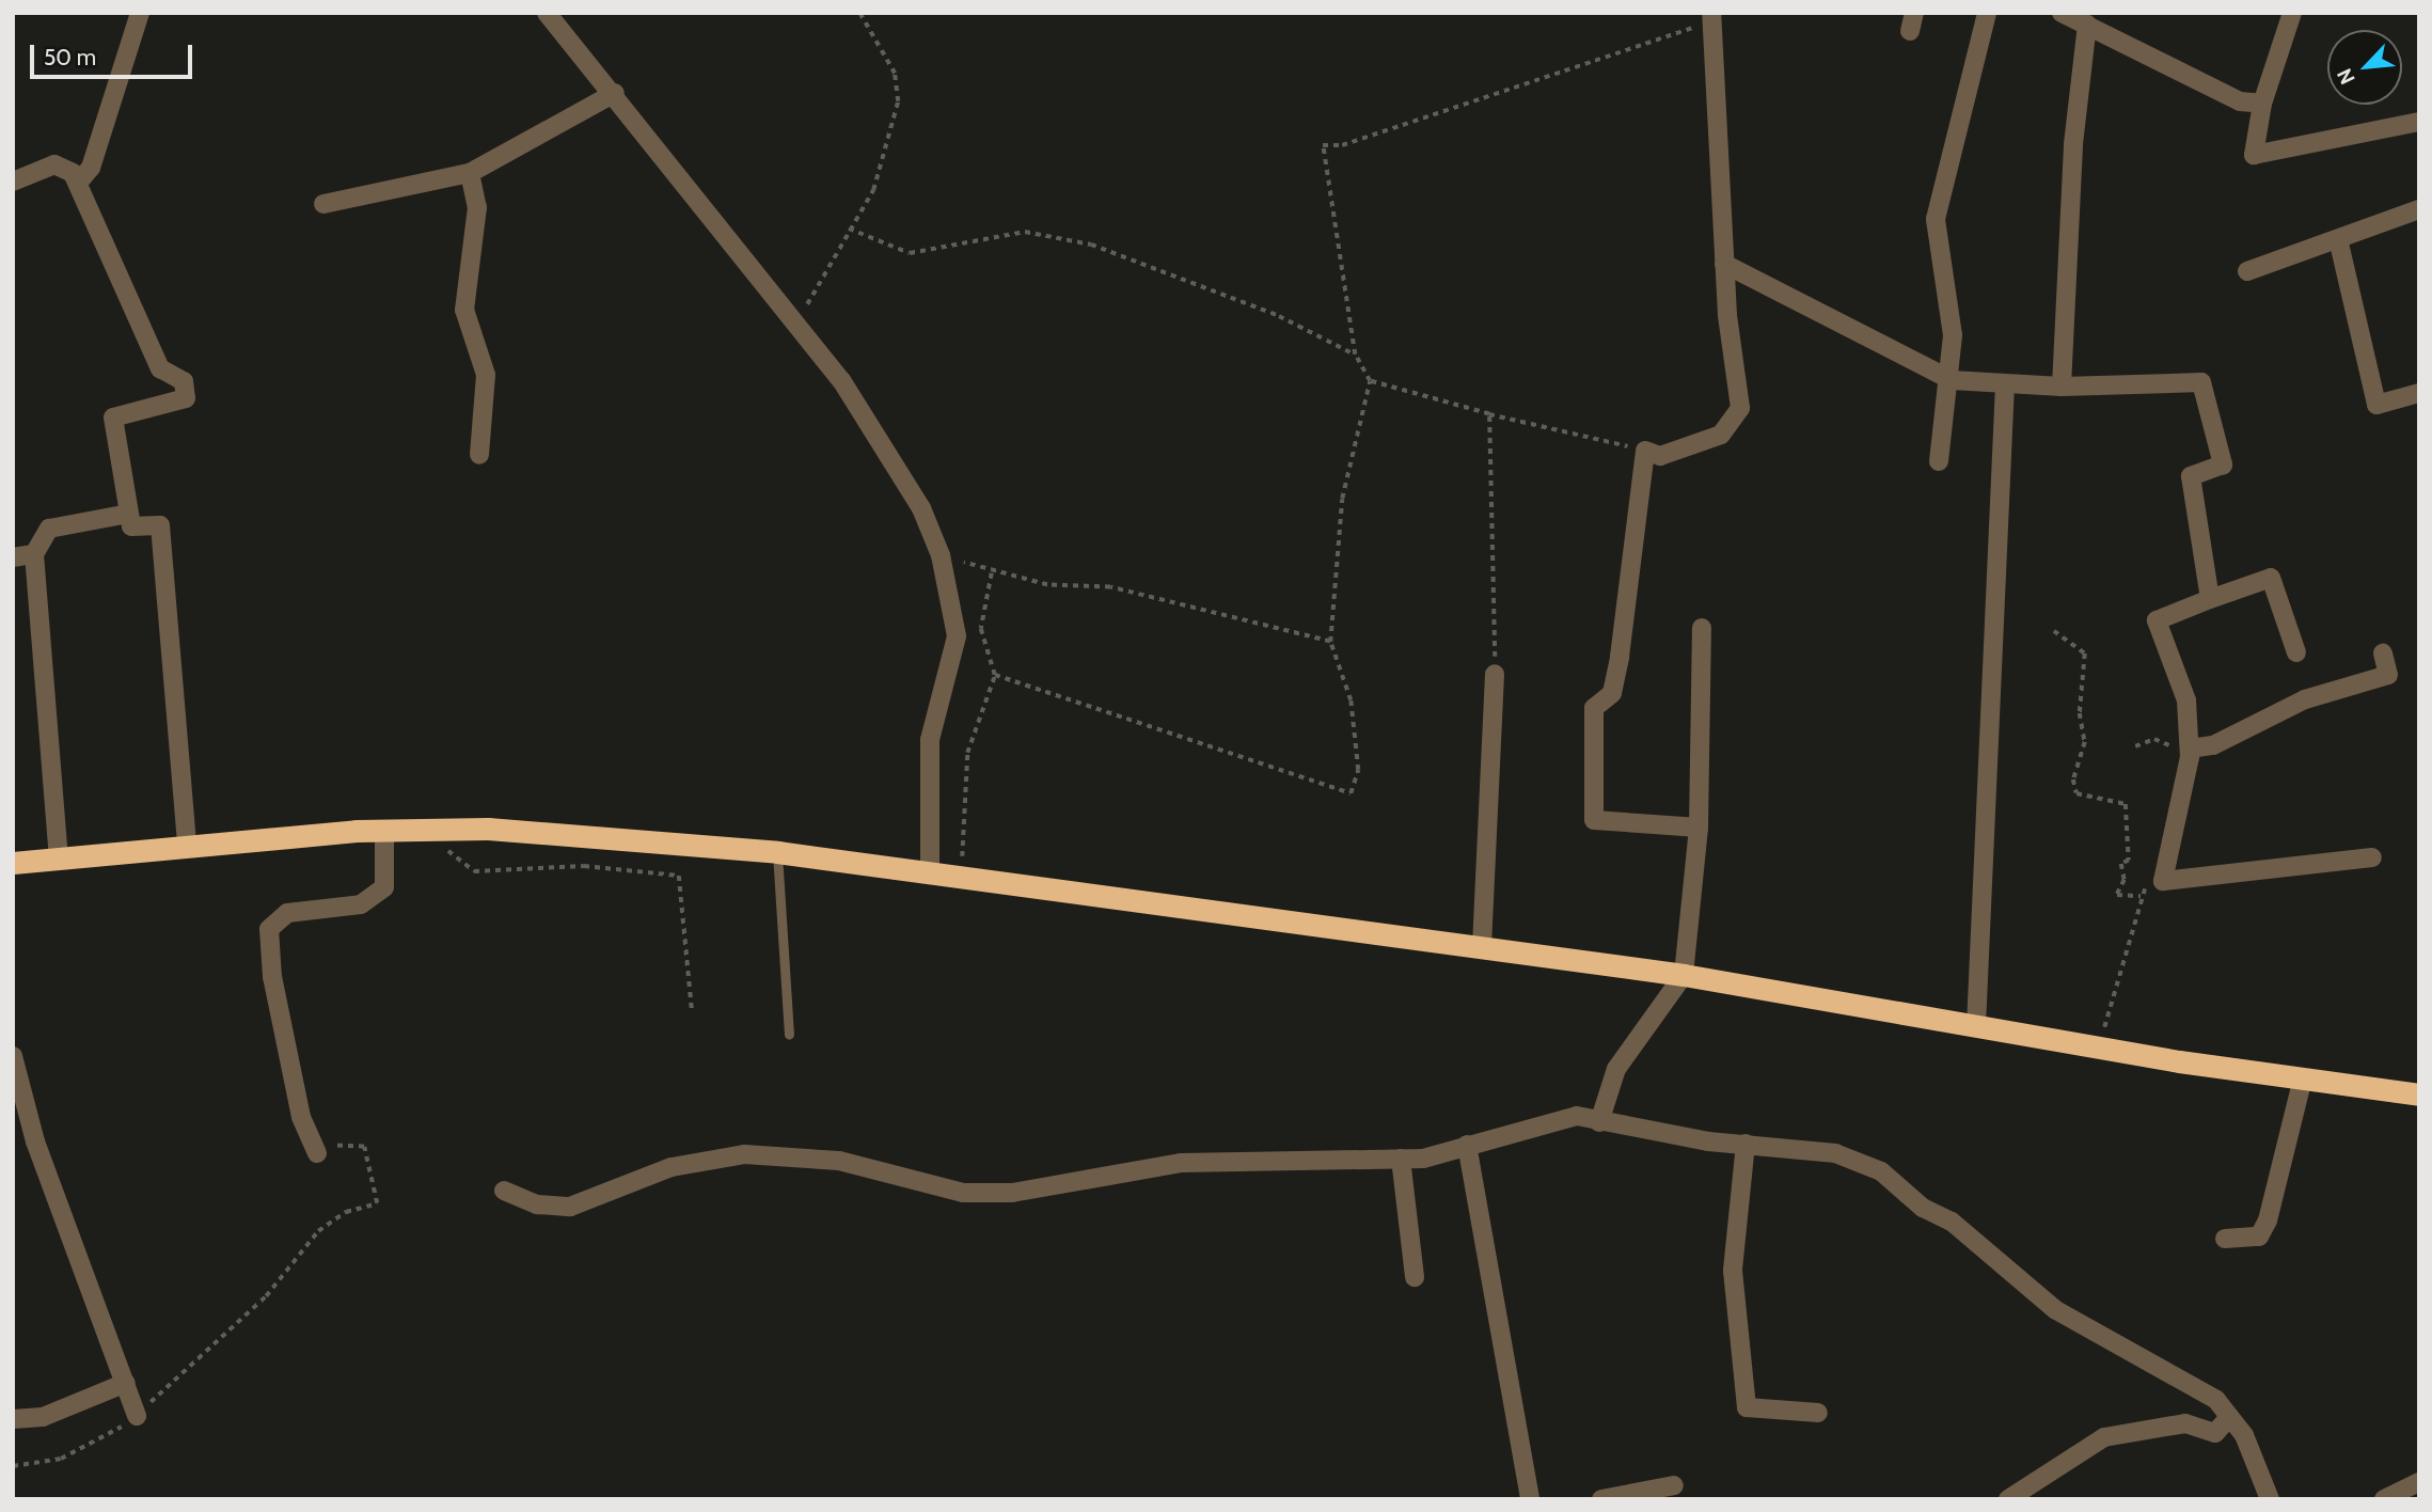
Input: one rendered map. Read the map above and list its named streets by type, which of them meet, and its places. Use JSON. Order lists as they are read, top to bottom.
{
  "scale_bar": "50 m",
  "north": "bottom left"
}
